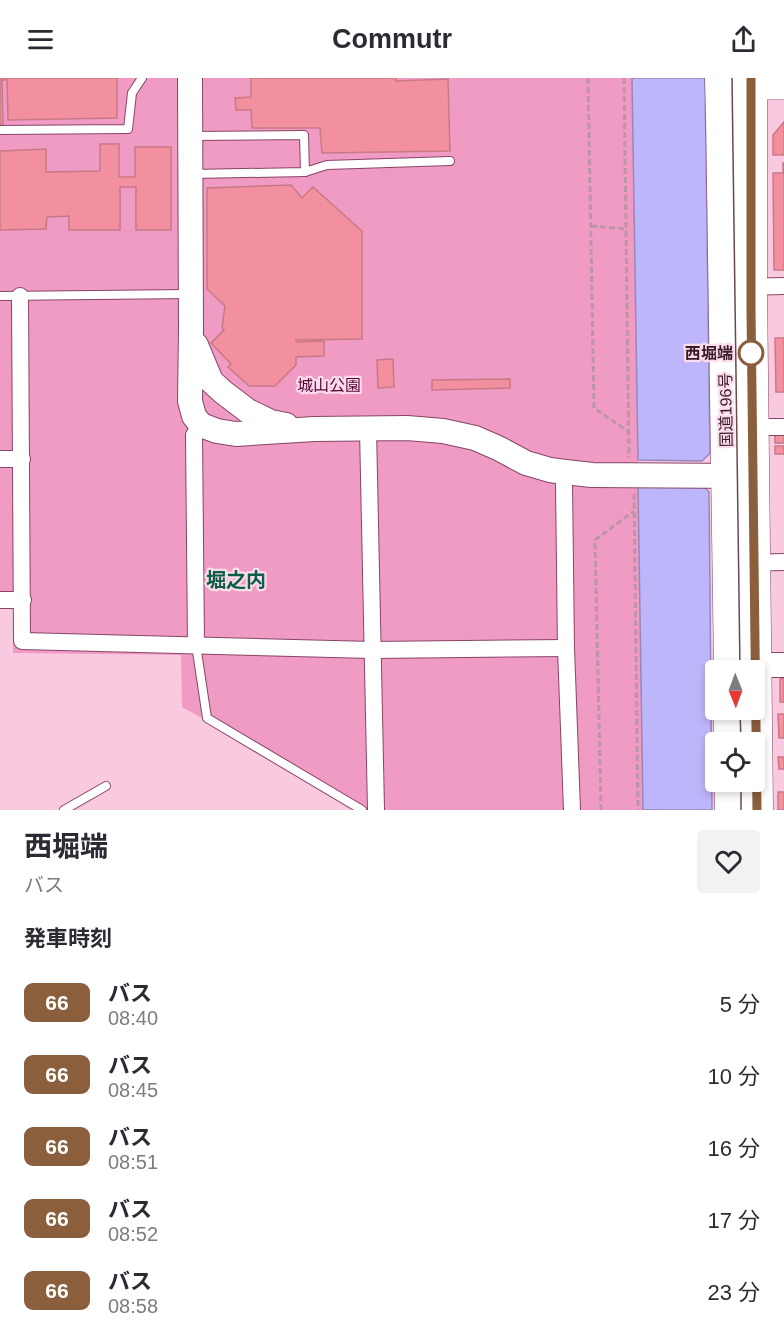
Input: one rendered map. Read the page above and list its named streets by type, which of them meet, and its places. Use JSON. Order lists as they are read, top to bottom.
{
  "streets": {
    "highway": ["国道196号"]
  },
  "districts": ["堀之内"],
  "parks": ["城山公園"],
  "places": ["西堀端"],
  "lines": ["bus line 66"],
  "north": "bottom",
  "page": {
    "header": "Commutr",
    "heading": [
      ["西堀端", "バス"],
      "発車時刻"
    ],
    "list": [
      {
        "mark": "66",
        "name": "バス",
        "note": "08:40",
        "value": "5 分"
      },
      {
        "mark": "66",
        "name": "バス",
        "note": "08:45",
        "value": "10 分"
      },
      {
        "mark": "66",
        "name": "バス",
        "note": "08:51",
        "value": "16 分"
      },
      {
        "mark": "66",
        "name": "バス",
        "note": "08:52",
        "value": "17 分"
      },
      {
        "mark": "66",
        "name": "バス",
        "note": "08:58",
        "value": "23 分"
      }
    ]
  }
}
